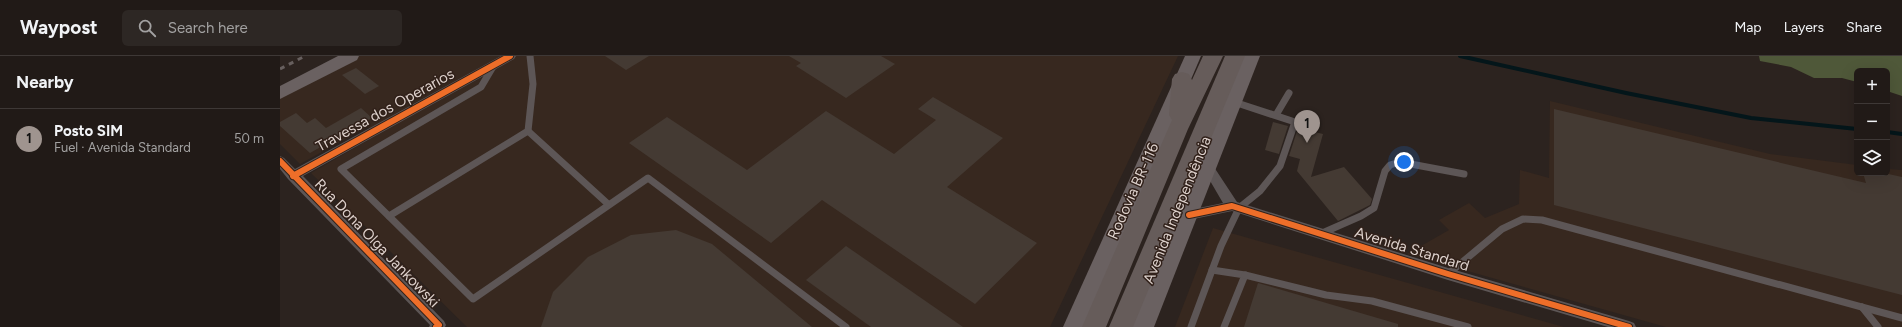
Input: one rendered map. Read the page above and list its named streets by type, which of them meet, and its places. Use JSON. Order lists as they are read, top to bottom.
{
  "streets": {
    "highway": ["Rodovia BR-116"],
    "main road": ["Avenida Independência"],
    "street": ["Travessa dos Operarios", "Rua Dona Olga Jankowski", "Avenida Standard"]
  },
  "crossings": [
    ["Travessa dos Operarios", "Rua Dona Olga Jankowski"],
    ["Avenida Independência", "Avenida Standard"]
  ],
  "page": {
    "header": "Waypost",
    "search": "Search here",
    "nav": ["Map", "Layers", "Share"],
    "heading": "Nearby",
    "map_buttons": ["+", "−"],
    "list": [
      {
        "mark": "1",
        "name": "Posto SIM",
        "note": "Fuel · Avenida Standard",
        "value": "50 m"
      }
    ],
    "pins": "1"
  }
}
